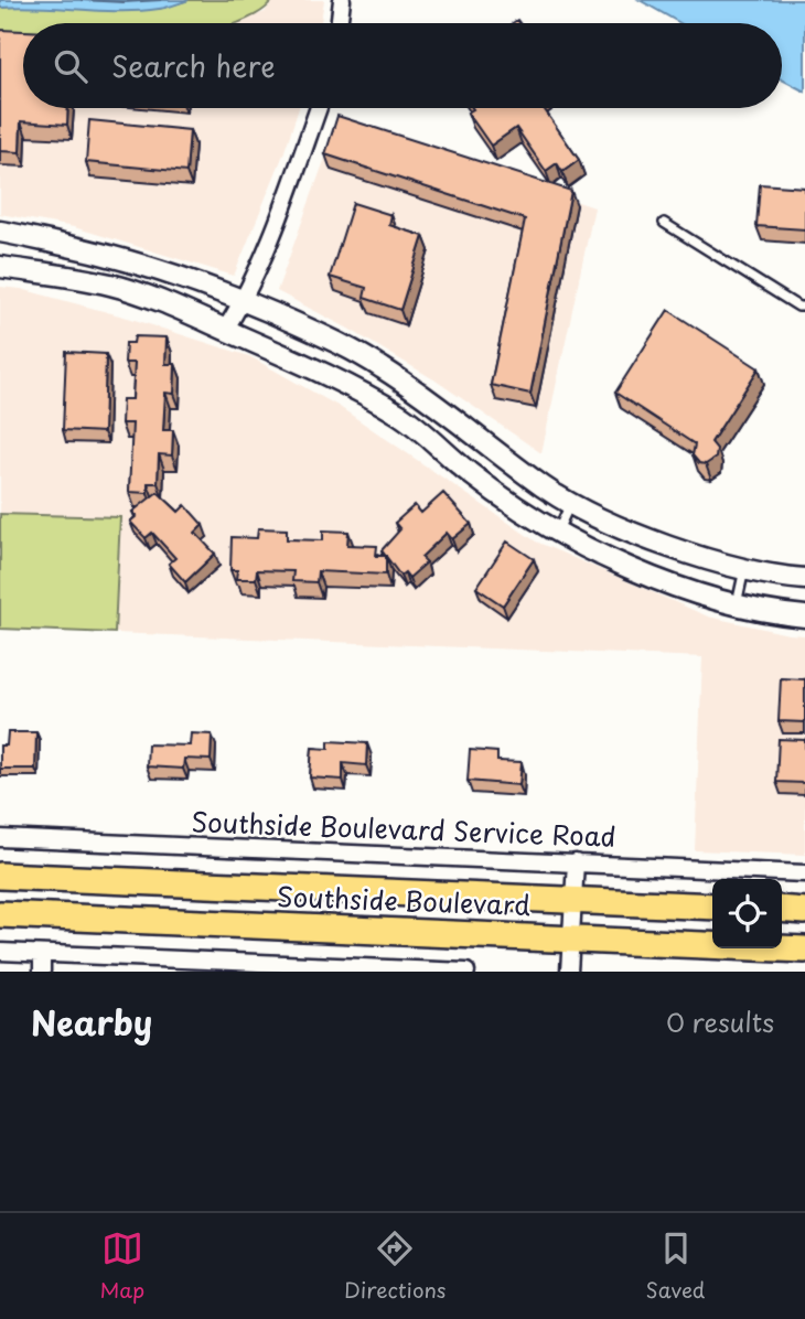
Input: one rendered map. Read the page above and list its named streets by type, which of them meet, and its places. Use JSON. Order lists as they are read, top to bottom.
{
  "streets": {
    "highway": ["Southside Boulevard"],
    "street": ["Southside Boulevard Service Road"]
  },
  "page": {
    "search": "Search here",
    "heading": ["Nearby", "0 results"],
    "nav": ["Map", "Directions", "Saved"]
  }
}
